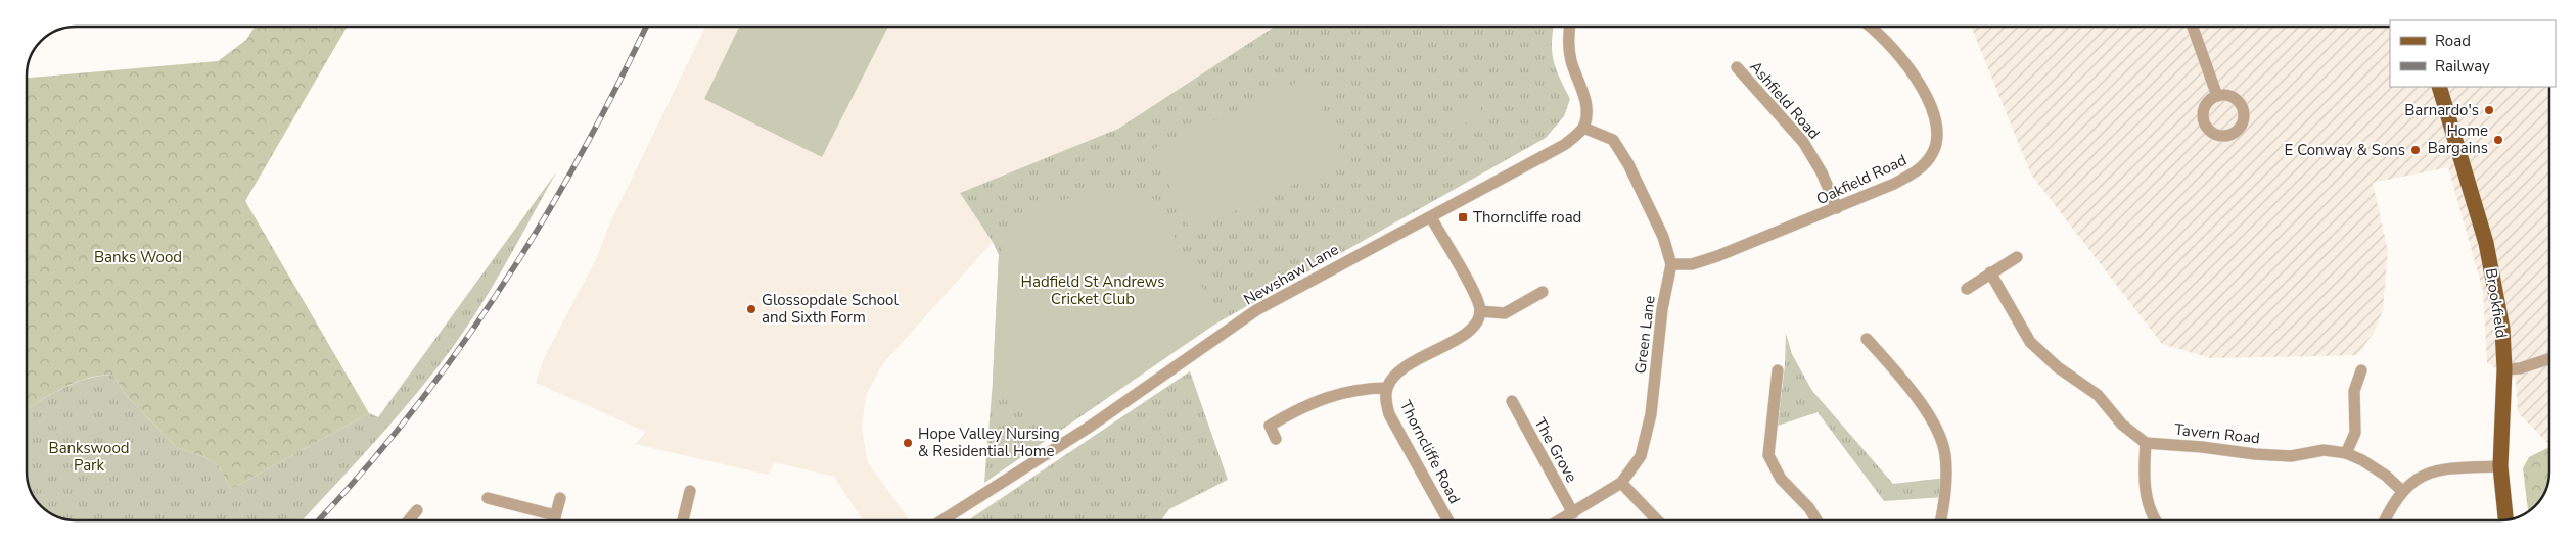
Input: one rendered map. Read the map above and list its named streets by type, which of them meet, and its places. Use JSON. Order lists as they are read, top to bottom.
{
  "streets": {
    "main road": ["Brookfield"],
    "street": [
      "Ashfield Road",
      "Oakfield Road",
      "Newshaw Lane",
      "Green Lane",
      "Tavern Road",
      "The Grove",
      "Thorncliffe Road"
    ]
  },
  "crossings": [
    ["Ashfield Road", "Oakfield Road"],
    ["Oakfield Road", "Green Lane"],
    ["Newshaw Lane", "Green Lane"],
    ["Green Lane", "The Grove"]
  ],
  "parks": ["Banks Wood", "Hadfield St Andrews Cricket Club", "Bankswood Park"],
  "places": {
    "other": [
      "Barnardo's",
      "Home Bargains",
      "E Conway & Sons",
      "Glossopdale School and Sixth Form",
      "Hope Valley Nursing & Residential Home"
    ],
    "transit": ["Thorncliffe road"]
  },
  "legend": ["Road", "Railway"]
}
